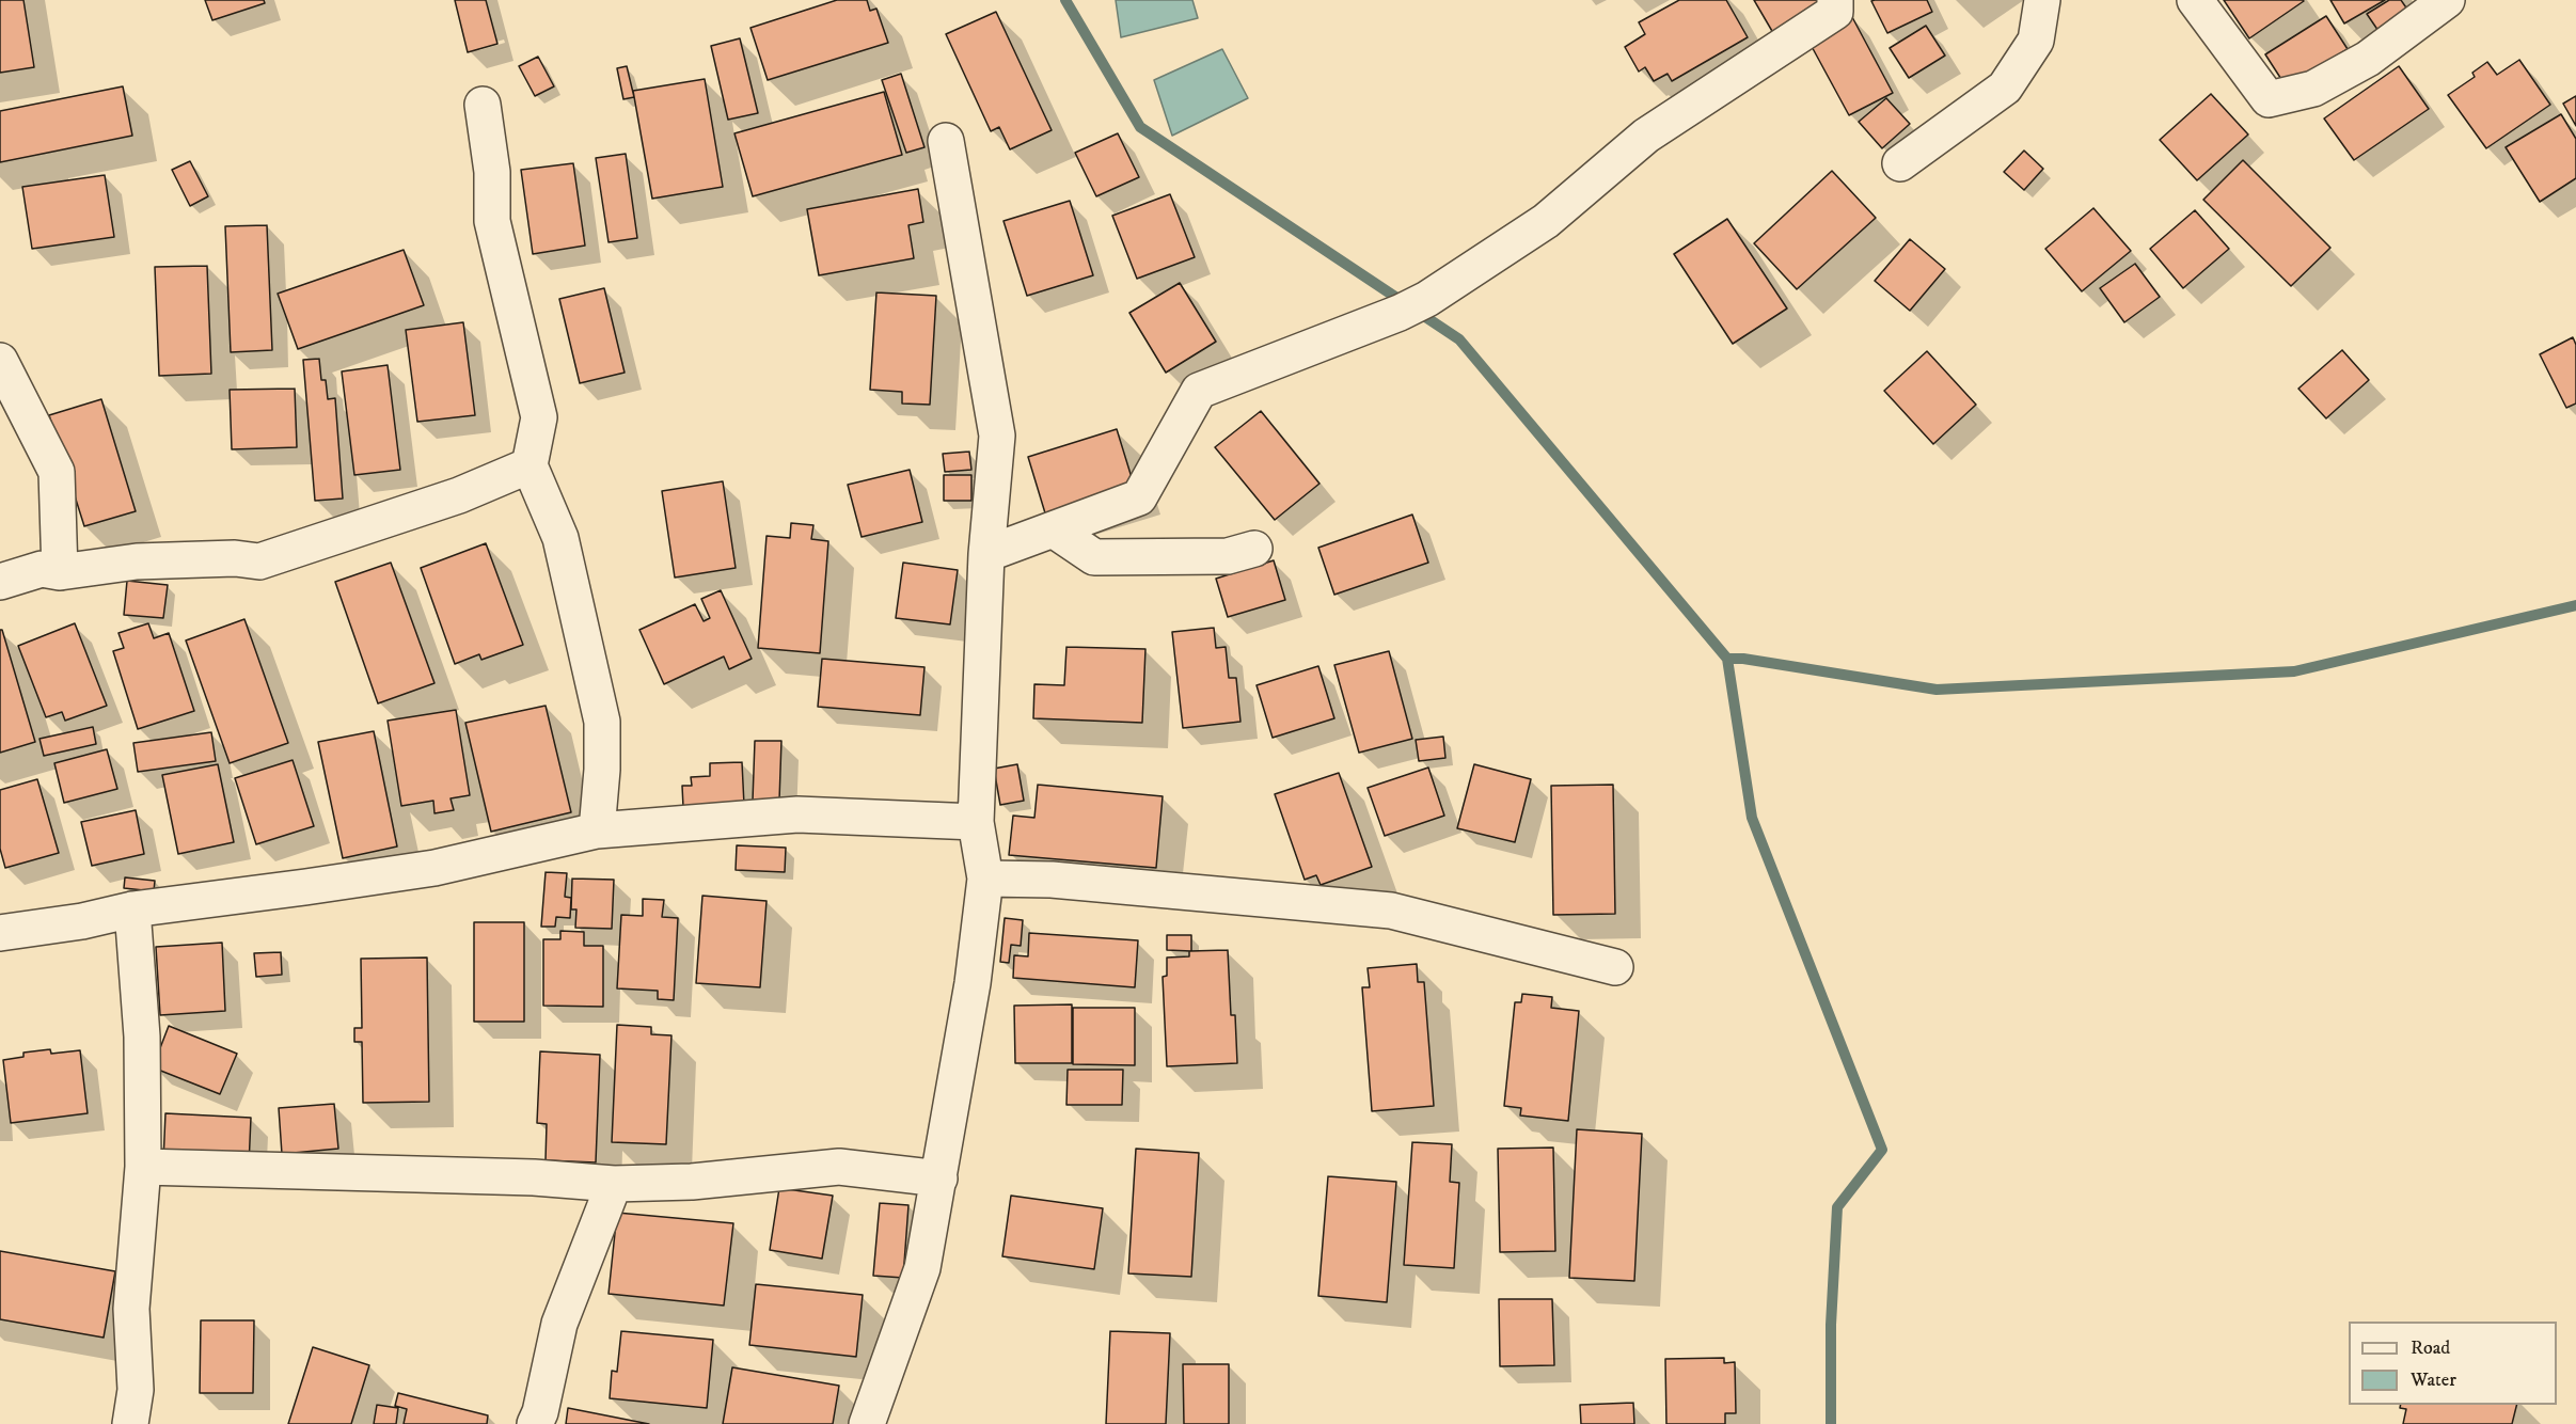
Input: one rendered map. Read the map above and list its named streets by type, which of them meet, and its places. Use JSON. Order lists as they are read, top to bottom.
{
  "legend": ["Road", "Water"]
}
